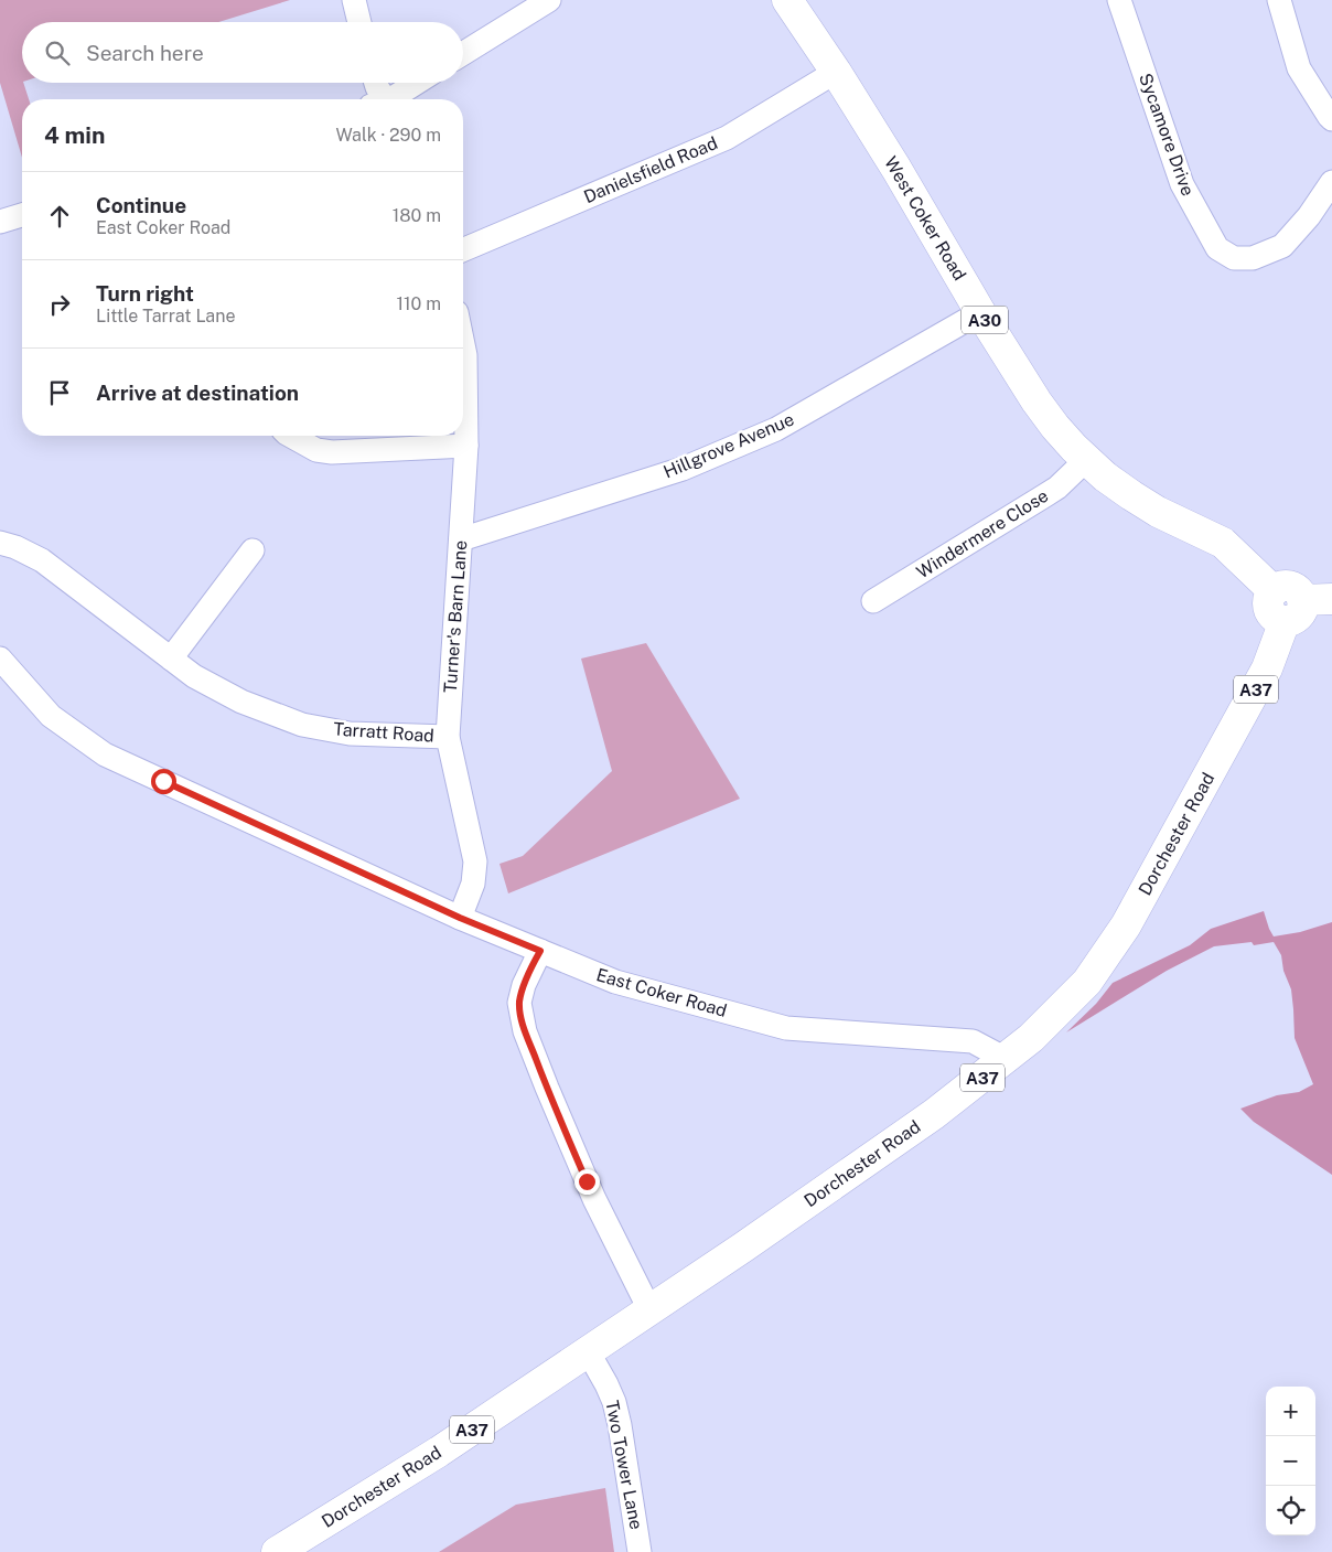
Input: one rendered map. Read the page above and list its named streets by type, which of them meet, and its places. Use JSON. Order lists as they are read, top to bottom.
{
  "streets": {
    "highway": [
      "West Coker Road",
      "A30",
      "A37",
      "Dorchester Road"
    ],
    "street": [
      "Sycamore Drive",
      "Danielsfield Road",
      "Hillgrove Avenue",
      "Windermere Close",
      "Turner's Barn Lane",
      "Tarratt Road",
      "East Coker Road",
      "Two Tower Lane"
    ]
  },
  "crossings": [
    ["Danielsfield Road", "West Coker Road"],
    ["West Coker Road", "Hillgrove Avenue"],
    ["West Coker Road", "Windermere Close"],
    ["West Coker Road", "Dorchester Road"],
    ["Hillgrove Avenue", "Turner's Barn Lane"],
    ["Turner's Barn Lane", "Tarratt Road"],
    ["Turner's Barn Lane", "East Coker Road"],
    ["Dorchester Road", "East Coker Road"],
    ["Dorchester Road", "Two Tower Lane"]
  ],
  "page": {
    "search": "Search here",
    "heading": ["4 min", "Walk · 290 m"],
    "list": [
      ["Continue", "East Coker Road", "180 m"],
      ["Turn right", "Little Tarrat Lane", "110 m"],
      "Arrive at destination"
    ],
    "map_buttons": ["+", "−"]
  }
}
